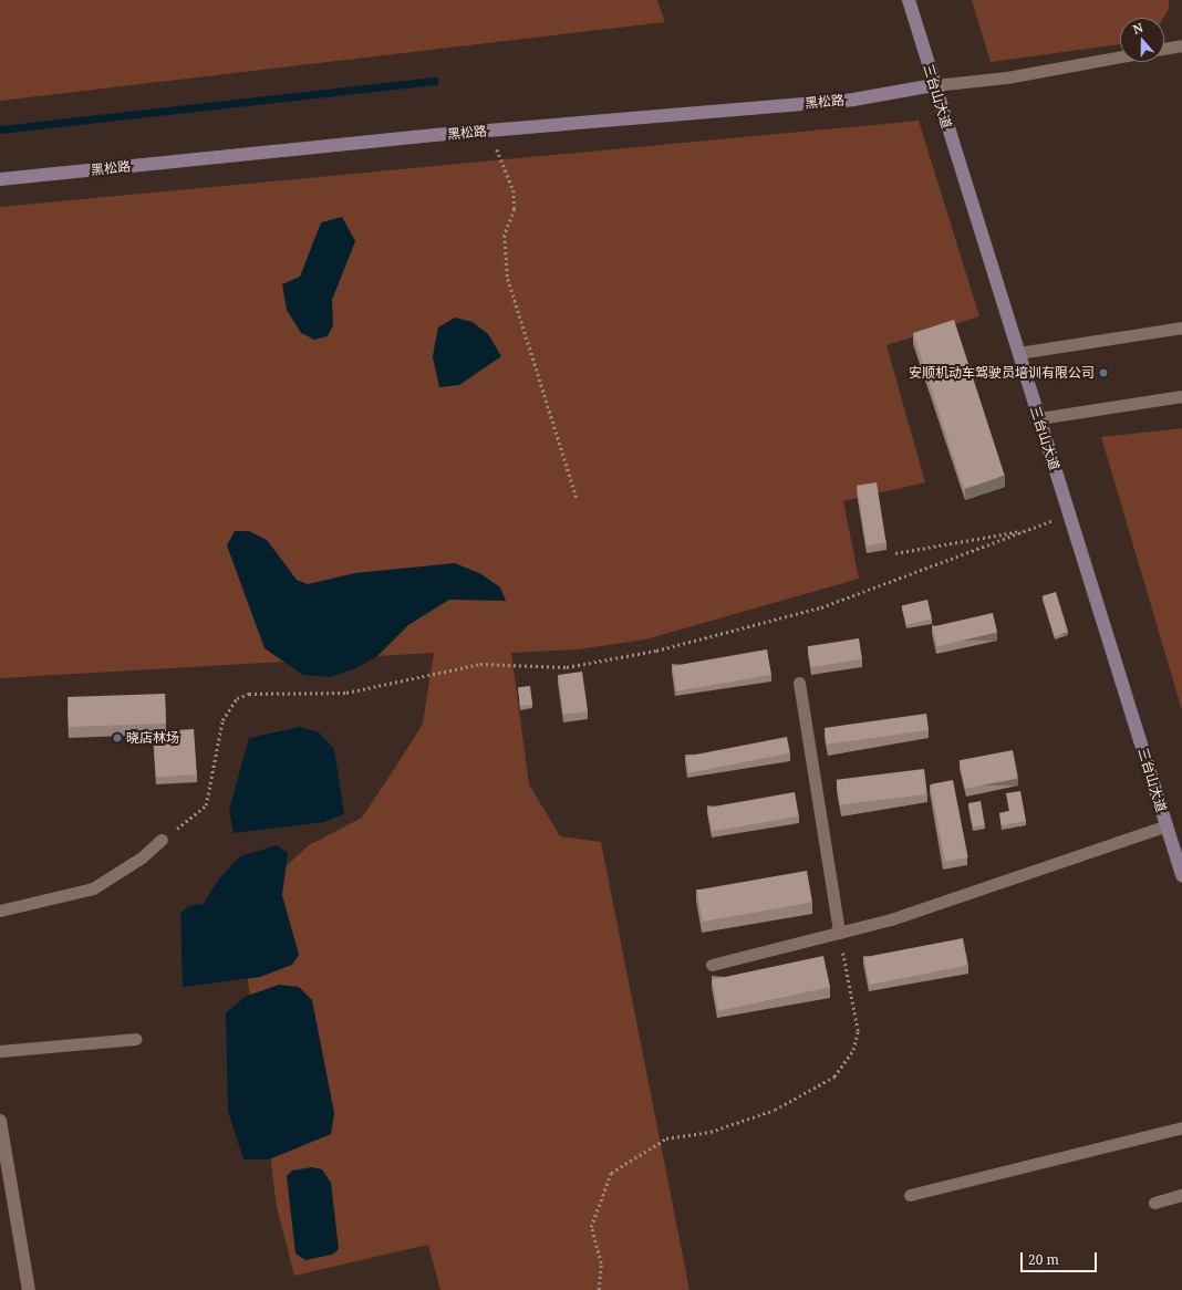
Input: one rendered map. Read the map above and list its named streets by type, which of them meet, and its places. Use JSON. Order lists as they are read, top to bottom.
{
  "streets": {
    "street": ["三台山大道", "黑松路"]
  },
  "crossings": [
    ["三台山大道", "黑松路"]
  ],
  "places": ["安顺机动车驾驶员培训有限公司", "晓店林场"],
  "scale_bar": "20 m",
  "north": "top"
}
